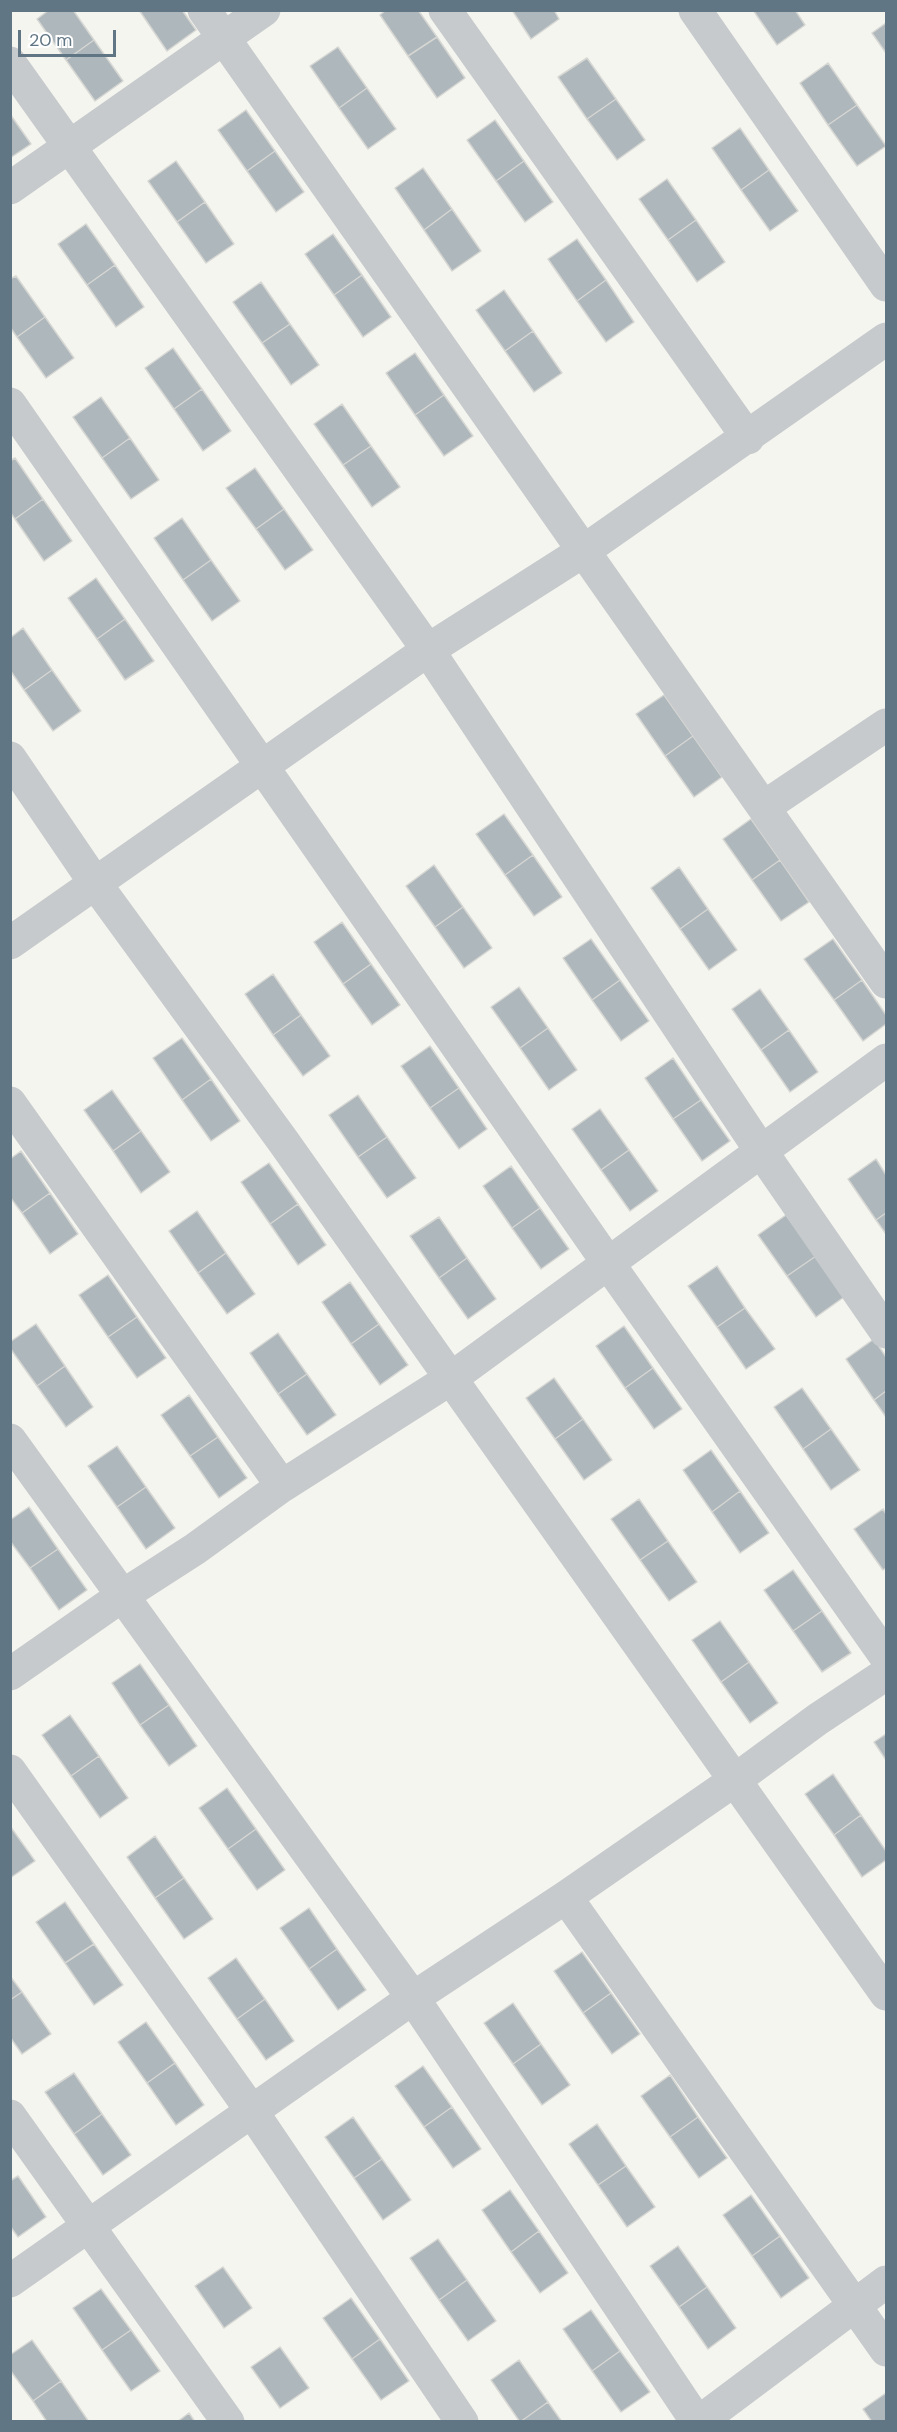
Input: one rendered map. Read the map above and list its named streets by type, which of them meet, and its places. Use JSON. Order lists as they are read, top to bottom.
{
  "scale_bar": "20 m"
}
